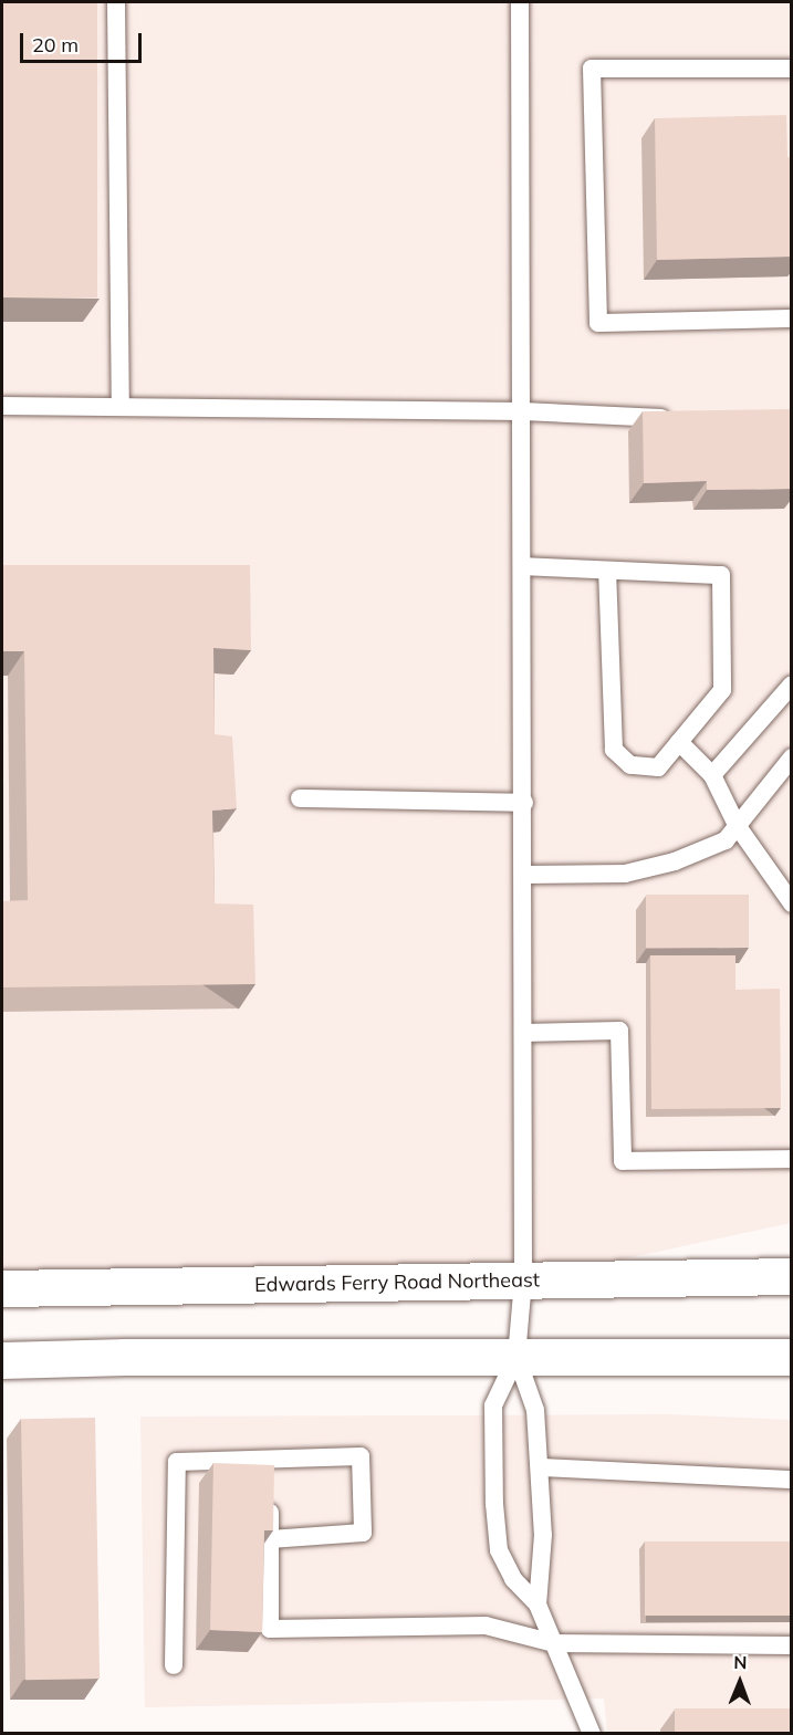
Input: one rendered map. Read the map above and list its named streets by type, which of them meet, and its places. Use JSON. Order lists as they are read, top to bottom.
{
  "streets": {
    "main road": ["Edwards Ferry Road Northeast"]
  },
  "scale_bar": "20 m",
  "north": "top"
}
